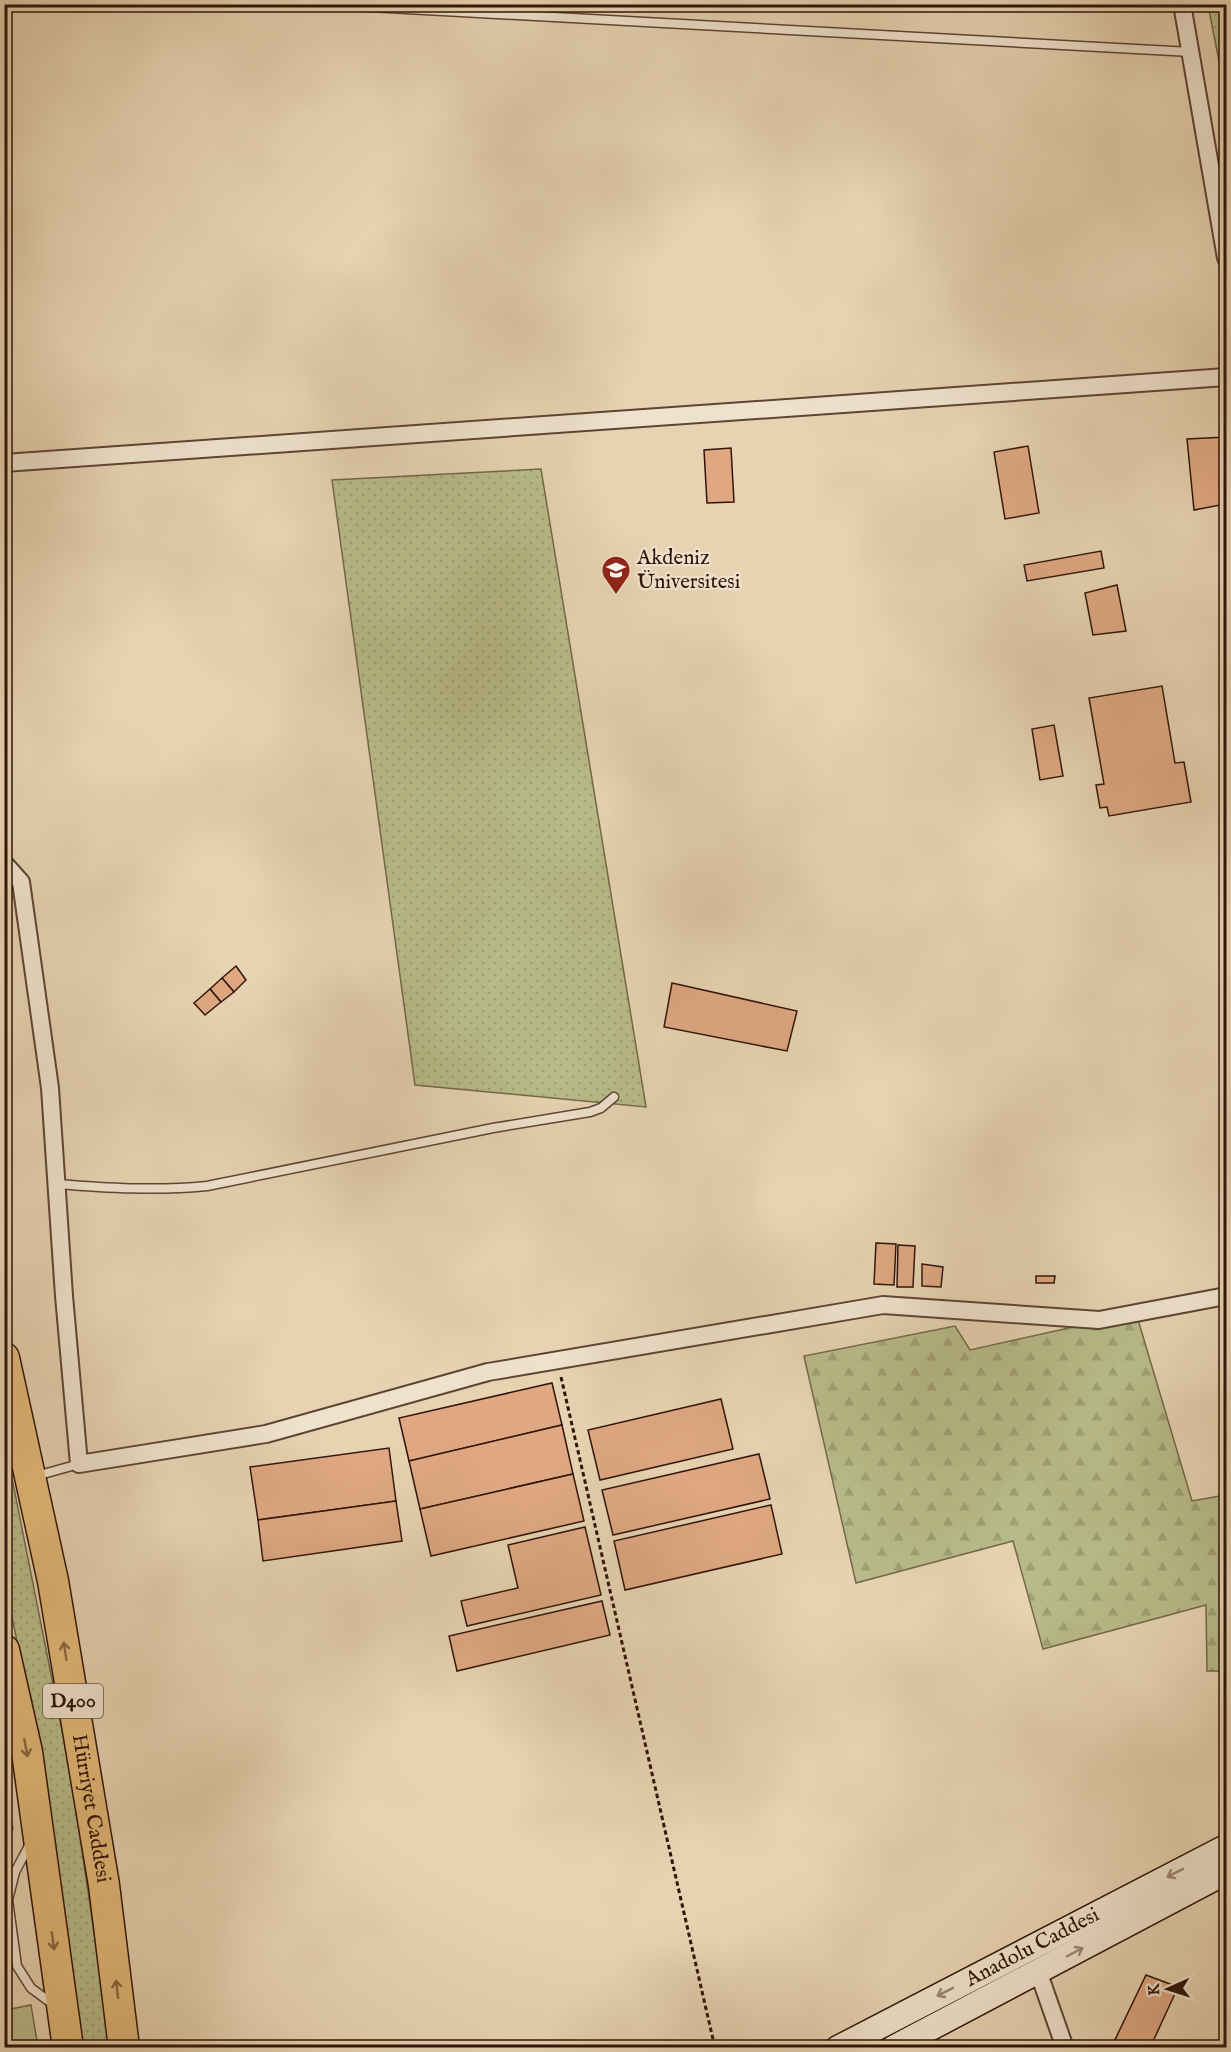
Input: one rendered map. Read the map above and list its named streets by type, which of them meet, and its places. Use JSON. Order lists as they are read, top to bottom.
{
  "streets": {
    "highway": ["D400", "Hürriyet Caddesi"],
    "main road": ["Anadolu Caddesi"]
  },
  "places": {
    "school or university": ["Akdeniz Üniversitesi"]
  },
  "north": "left"
}
